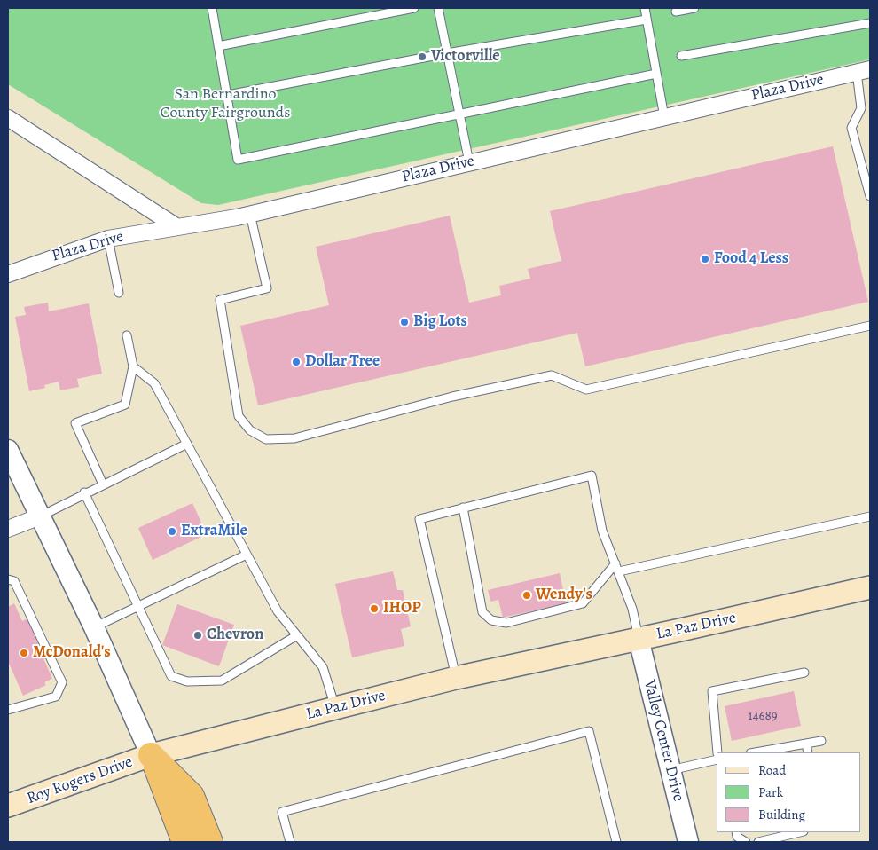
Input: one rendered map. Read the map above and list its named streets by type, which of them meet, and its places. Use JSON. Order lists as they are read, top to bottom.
{
  "streets": {
    "main road": ["La Paz Drive", "Roy Rogers Drive"],
    "street": ["Plaza Drive", "Valley Center Drive"]
  },
  "crossings": [
    ["La Paz Drive", "Valley Center Drive"],
    ["La Paz Drive", "Roy Rogers Drive"]
  ],
  "parks": ["San Bernardino County Fairgrounds"],
  "places": [
    "Victorville",
    "Food 4 Less",
    "Big Lots",
    "Dollar Tree",
    "ExtraMile",
    "Wendy's",
    "IHOP",
    "Chevron",
    "McDonald's"
  ],
  "house_numbers": ["14689"],
  "legend": ["Road", "Park", "Building"]
}
